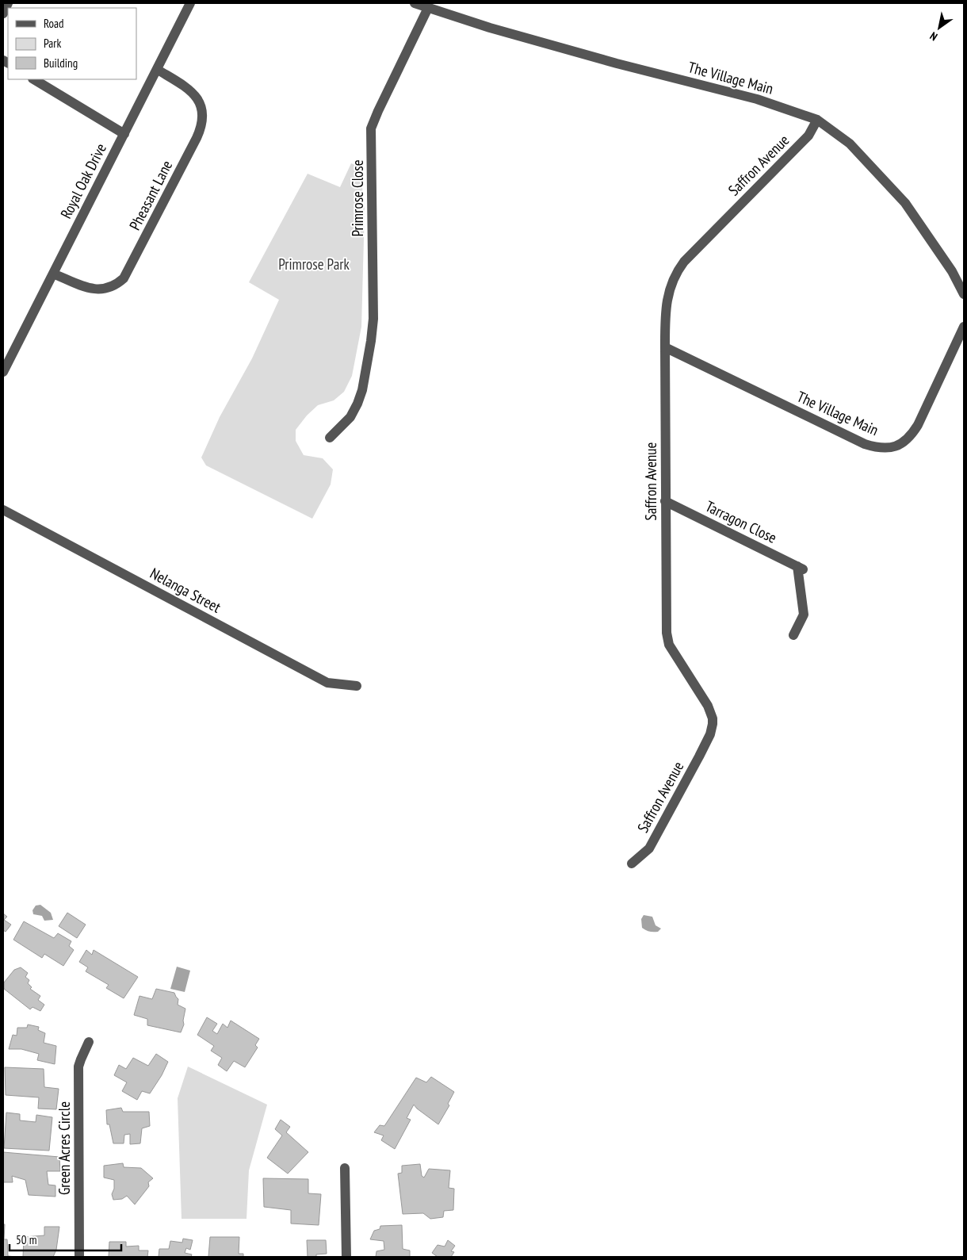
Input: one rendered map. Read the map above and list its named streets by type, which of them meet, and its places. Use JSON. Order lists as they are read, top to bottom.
{
  "streets": {
    "street": [
      "The Village Main",
      "Saffron Avenue",
      "Royal Oak Drive",
      "Pheasant Lane",
      "Primrose Close",
      "Tarragon Close",
      "Nelanga Street",
      "Green Acres Circle"
    ]
  },
  "crossings": [
    ["The Village Main", "Saffron Avenue"],
    ["The Village Main", "Primrose Close"],
    ["Saffron Avenue", "Tarragon Close"],
    ["Royal Oak Drive", "Pheasant Lane"]
  ],
  "parks": ["Primrose Park"],
  "legend": ["Road", "Park", "Building"],
  "scale_bar": "50 m",
  "north": "bottom left"
}
